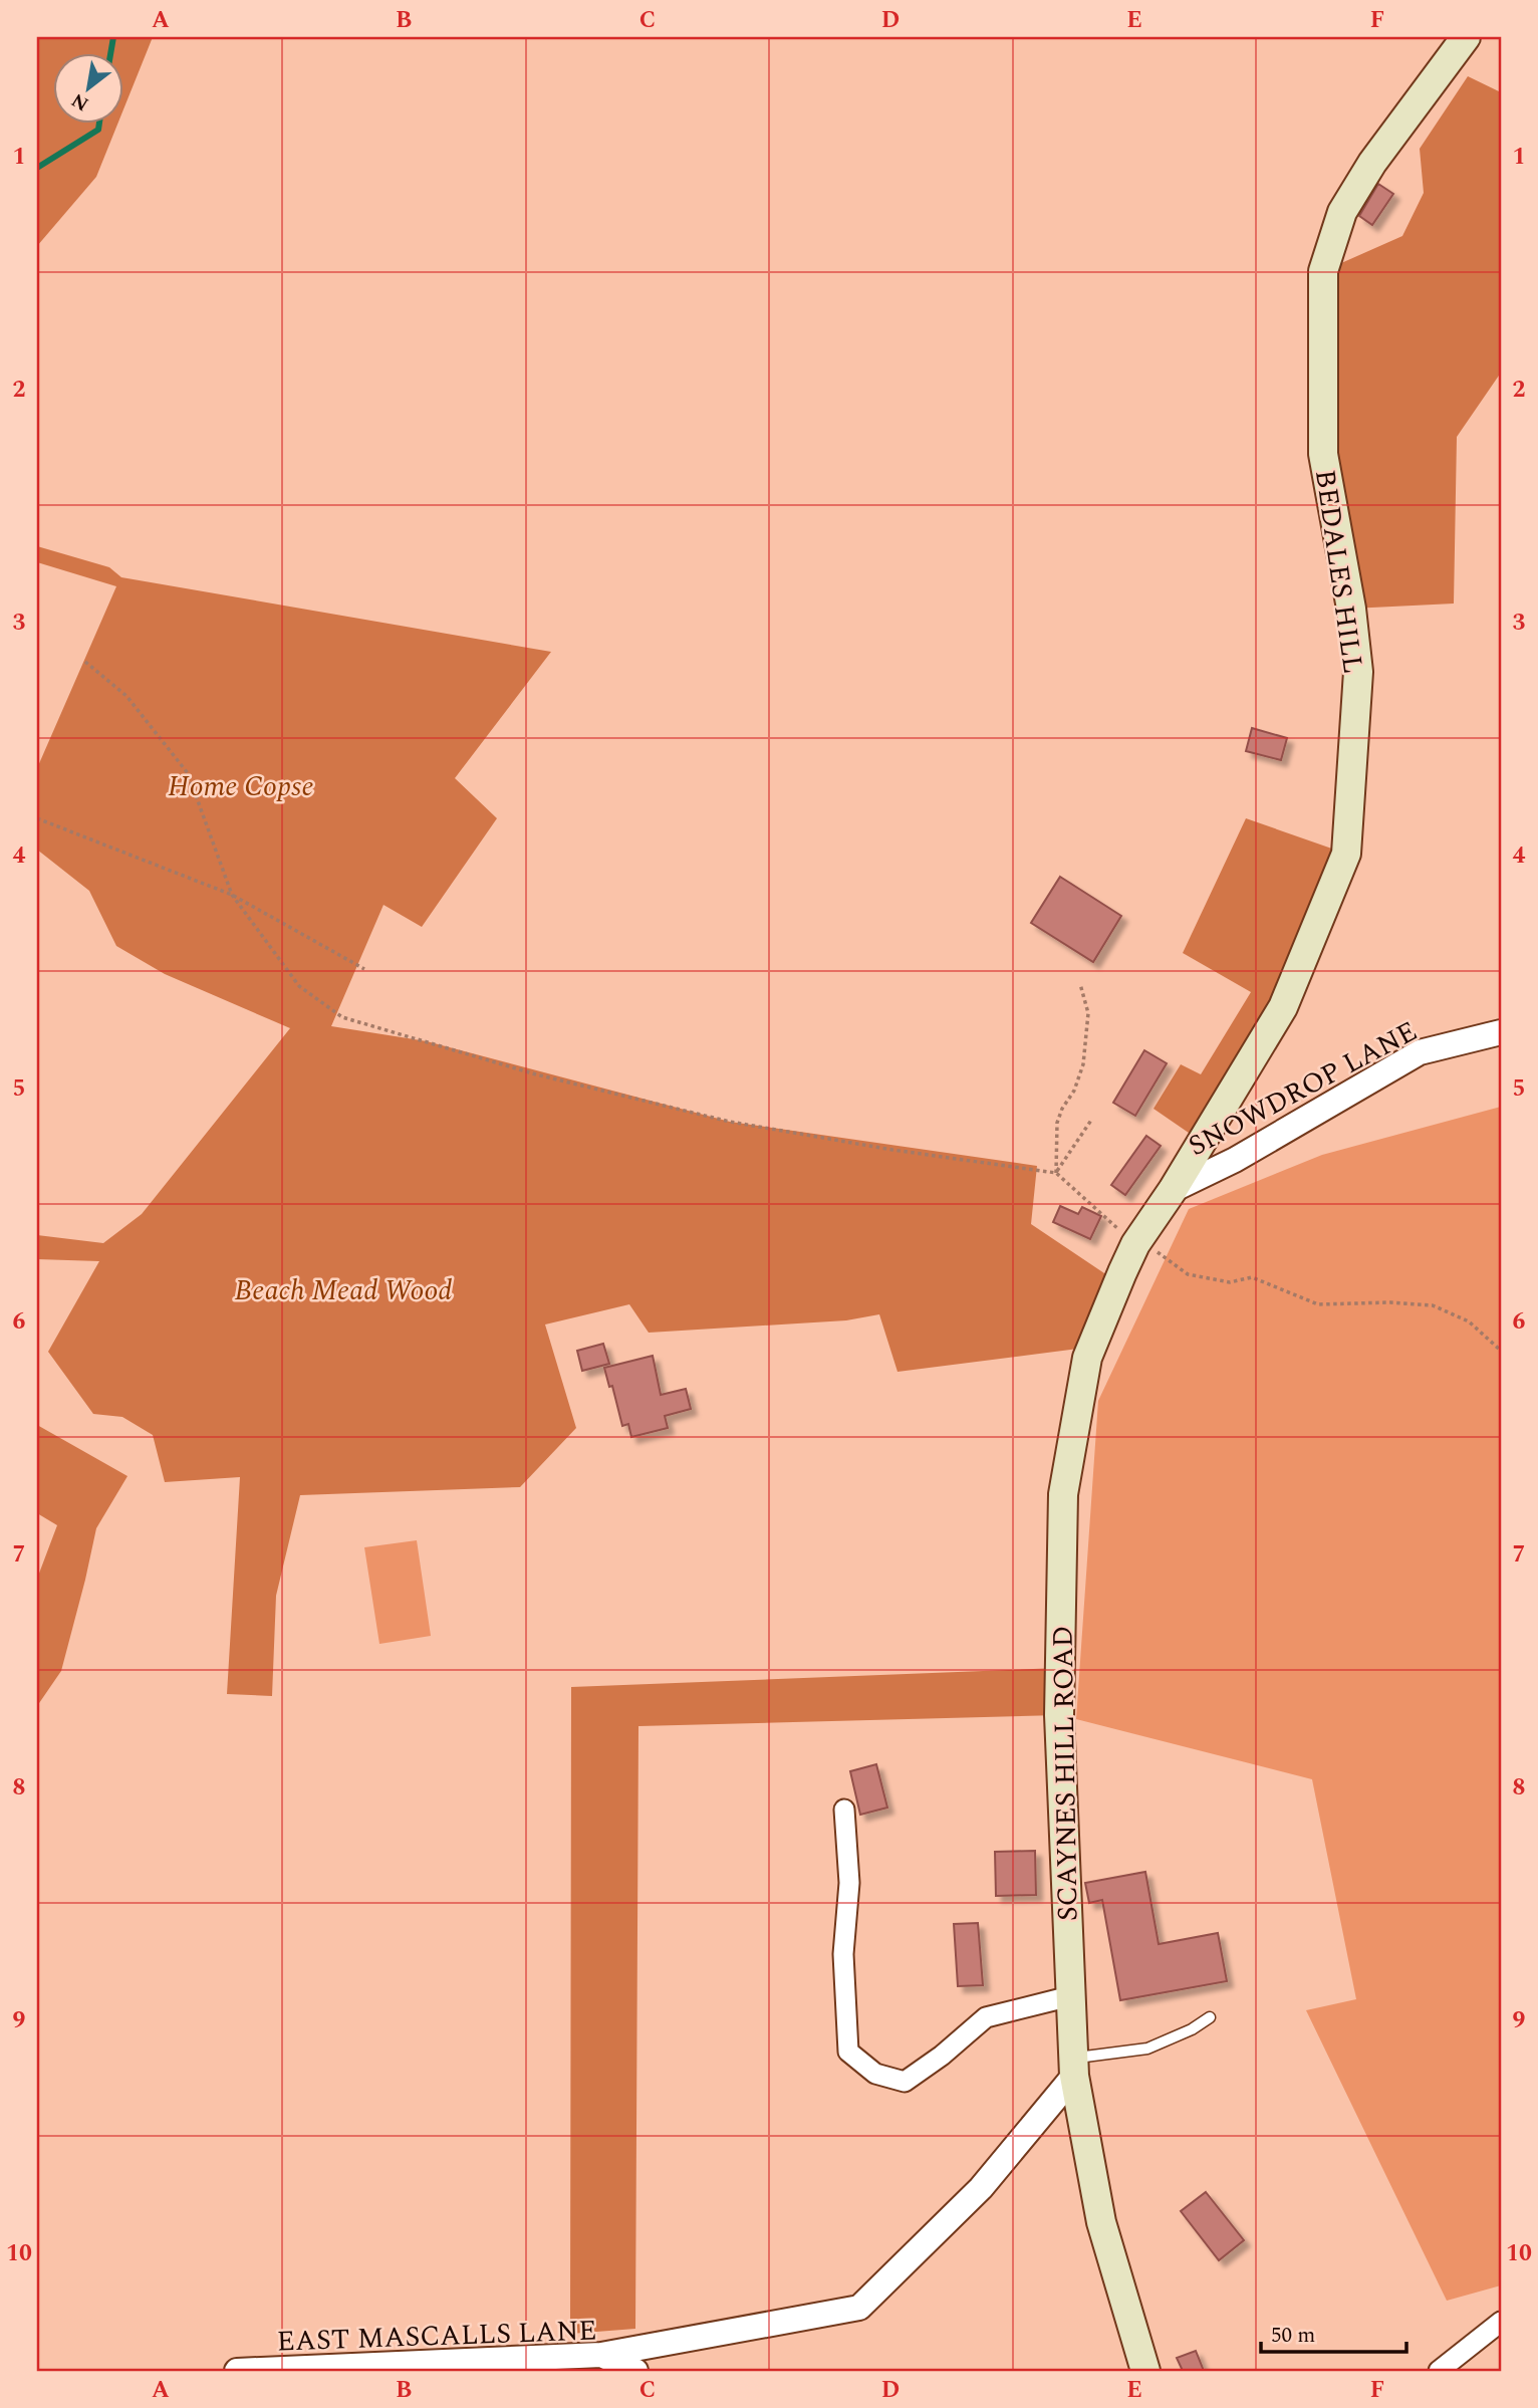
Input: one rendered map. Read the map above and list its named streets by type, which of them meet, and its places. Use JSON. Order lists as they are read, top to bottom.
{
  "streets": {
    "main road": ["BEDALES HILL", "SCAYNES HILL ROAD"],
    "street": ["SNOWDROP LANE", "EAST MASCALLS LANE"]
  },
  "crossings": [
    ["BEDALES HILL", "SNOWDROP LANE"],
    ["BEDALES HILL", "SCAYNES HILL ROAD"],
    ["SNOWDROP LANE", "SCAYNES HILL ROAD"]
  ],
  "parks": ["Home Copse", "Beach Mead Wood"],
  "scale_bar": "50 m",
  "north": "bottom left",
  "grid": {
    "columns": [
      "A",
      "B",
      "C",
      "D",
      "E",
      "F"
    ],
    "rows": [
      "1",
      "2",
      "3",
      "4",
      "5",
      "6",
      "7",
      "8",
      "9",
      "10"
    ]
  }
}
